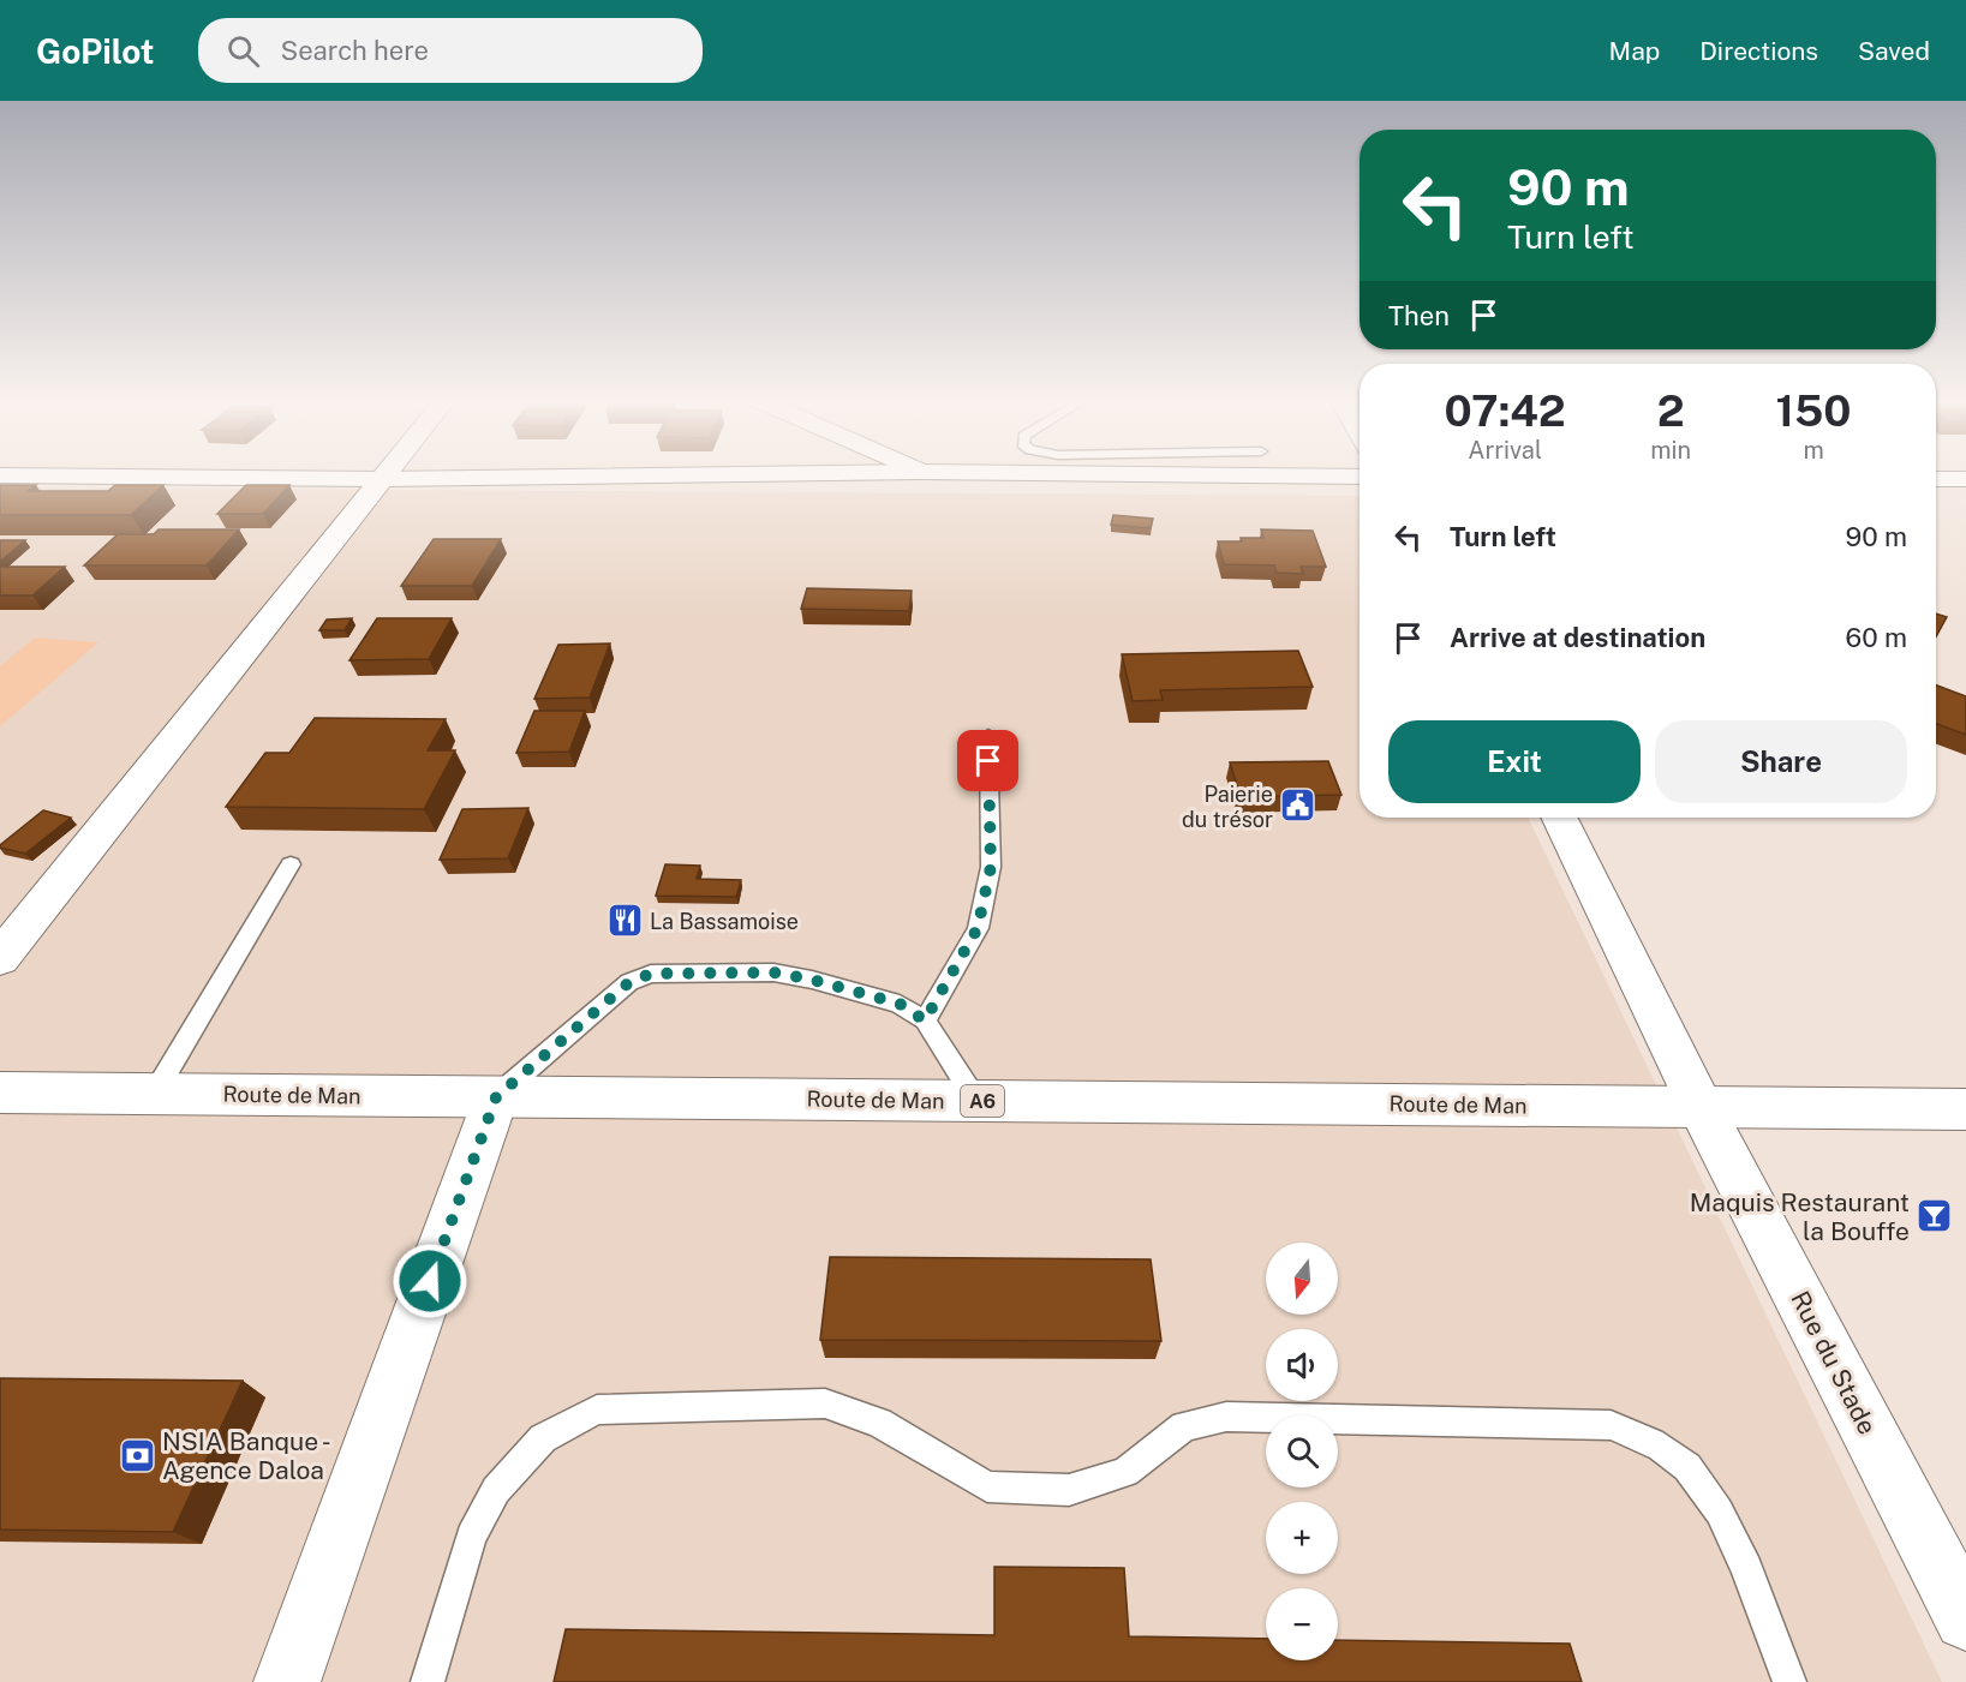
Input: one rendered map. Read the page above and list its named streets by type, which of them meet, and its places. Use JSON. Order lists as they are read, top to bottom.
{
  "streets": {
    "main road": ["Route de Man", "A6", "Rue du Stade"]
  },
  "crossings": [
    ["Route de Man", "Rue du Stade"]
  ],
  "places": {
    "public building": ["Paierie du trésor"],
    "restaurant": ["La Bassamoise"],
    "bar": ["Maquis Restaurant la Bouffe"],
    "bank": ["NSIA Banque - Agence Daloa"]
  },
  "north": "bottom",
  "page": {
    "header": "GoPilot",
    "search": "Search here",
    "nav": ["Map", "Directions", "Saved"],
    "turn": ["90 m", "Turn left"],
    "then": "Then",
    "eta": [
      "07:42",
      "Arrival",
      "2",
      "min",
      "150",
      "m"
    ],
    "list": [
      {
        "name": "Turn left",
        "value": "90 m"
      },
      {
        "name": "Arrive at destination",
        "value": "60 m"
      }
    ],
    "buttons": ["Exit", "Share"],
    "map_buttons": ["+", "−"]
  }
}
